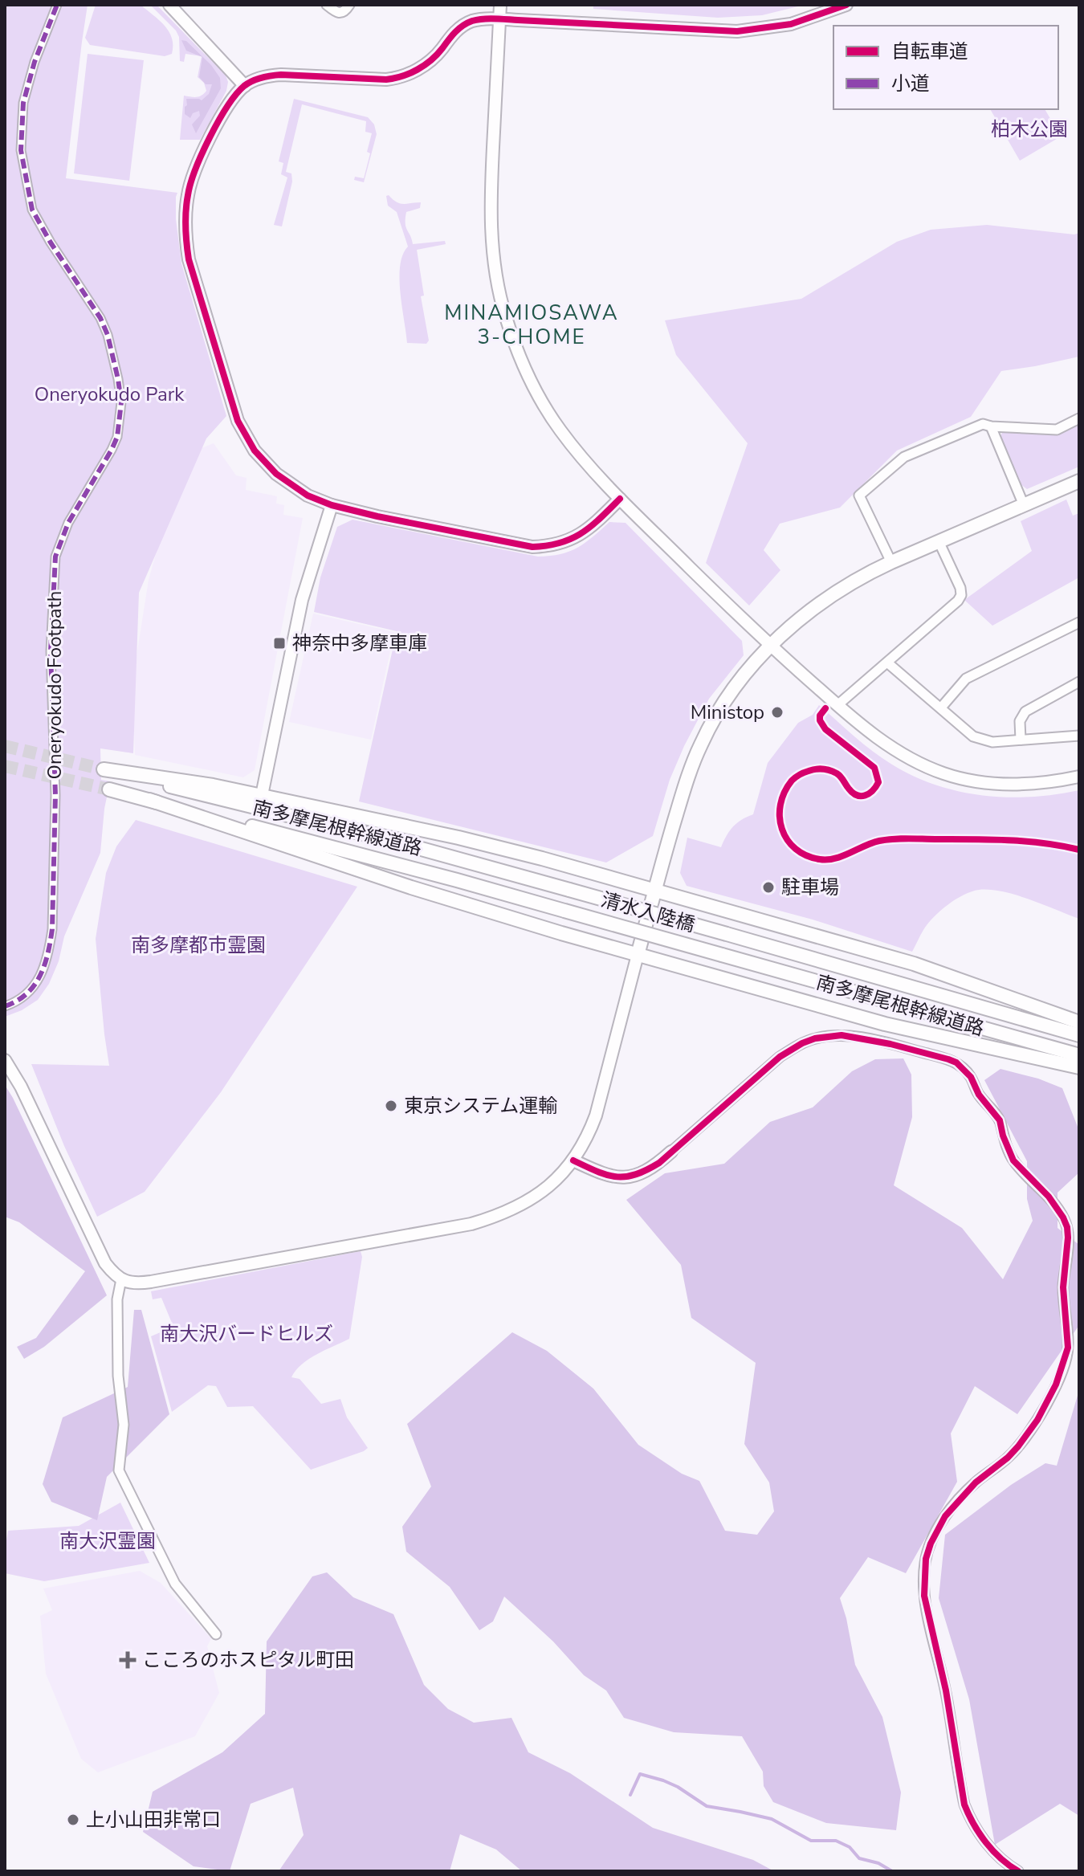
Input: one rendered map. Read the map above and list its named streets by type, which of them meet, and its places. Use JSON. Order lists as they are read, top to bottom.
{
  "streets": {
    "main road": ["南多摩尾根幹線道路", "清水入陸橋"],
    "street": ["Oneryokudo Footpath"]
  },
  "crossings": [
    ["南多摩尾根幹線道路", "清水入陸橋"]
  ],
  "districts": ["MINAMIOSAWA 3-CHOME"],
  "parks": [
    "柏木公園",
    "Oneryokudo Park",
    "南多摩都市霊園",
    "南大沢バードヒルズ",
    "南大沢霊園"
  ],
  "places": {
    "transit": ["神奈中多摩車庫"],
    "other": [
      "Ministop",
      "駐車場",
      "東京システム運輸",
      "上小山田非常口"
    ],
    "health": ["こころのホスピタル町田"]
  },
  "legend": ["自転車道", "小道"]
}
